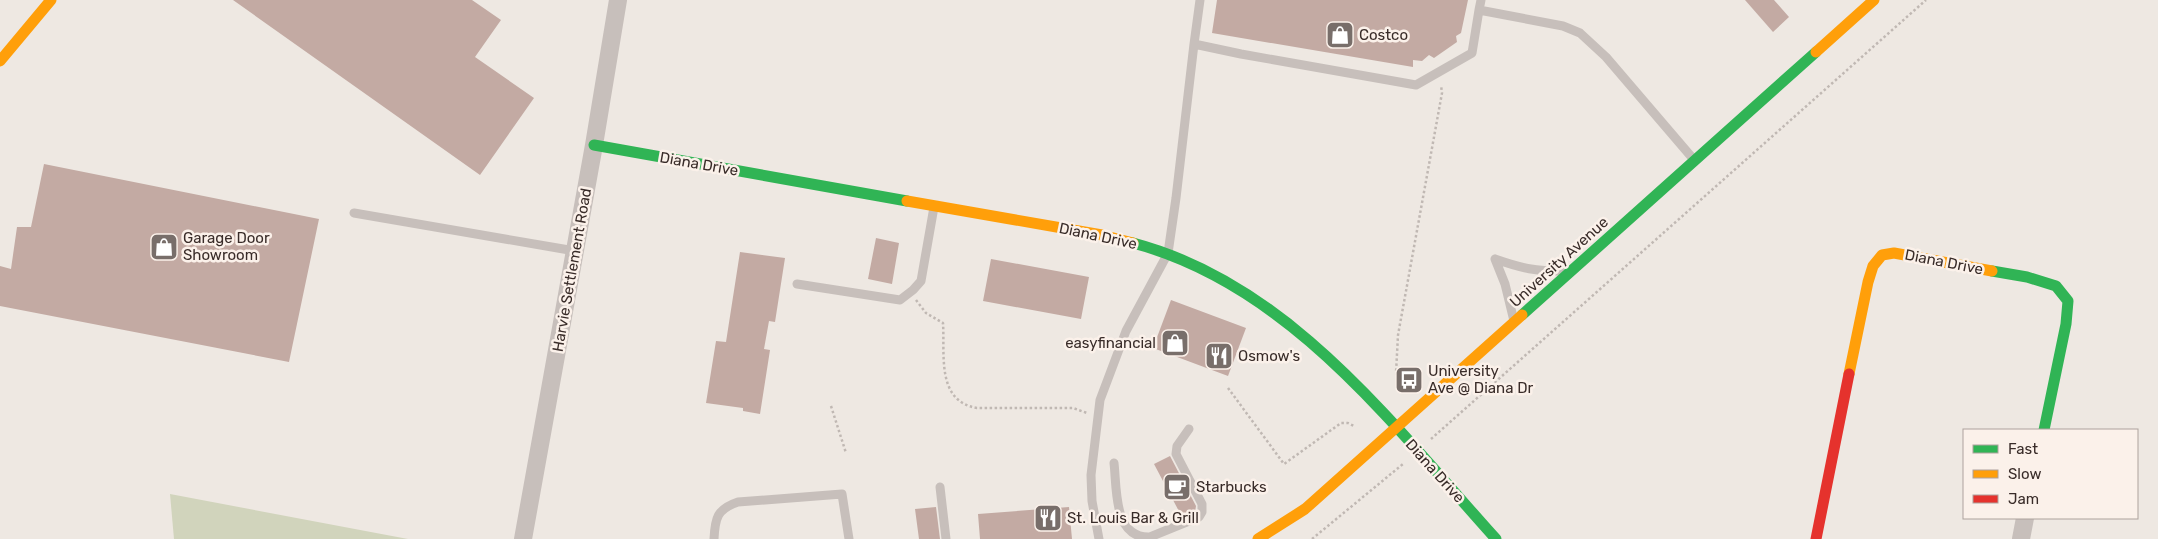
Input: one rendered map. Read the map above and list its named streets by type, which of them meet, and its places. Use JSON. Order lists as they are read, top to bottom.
{
  "streets": {
    "main road": ["Diana Drive", "University Avenue"],
    "street": ["Harvie Settlement Road"]
  },
  "crossings": [
    ["Diana Drive", "University Avenue"],
    ["Diana Drive", "Harvie Settlement Road"]
  ],
  "places": {
    "shop": ["Costco", "Garage Door Showroom", "easyfinancial"],
    "restaurant": ["Osmow's", "St. Louis Bar & Grill"],
    "bus stop": ["University Ave @ Diana Dr"],
    "cafe": ["Starbucks"]
  },
  "legend": ["Fast", "Slow", "Jam"]
}
